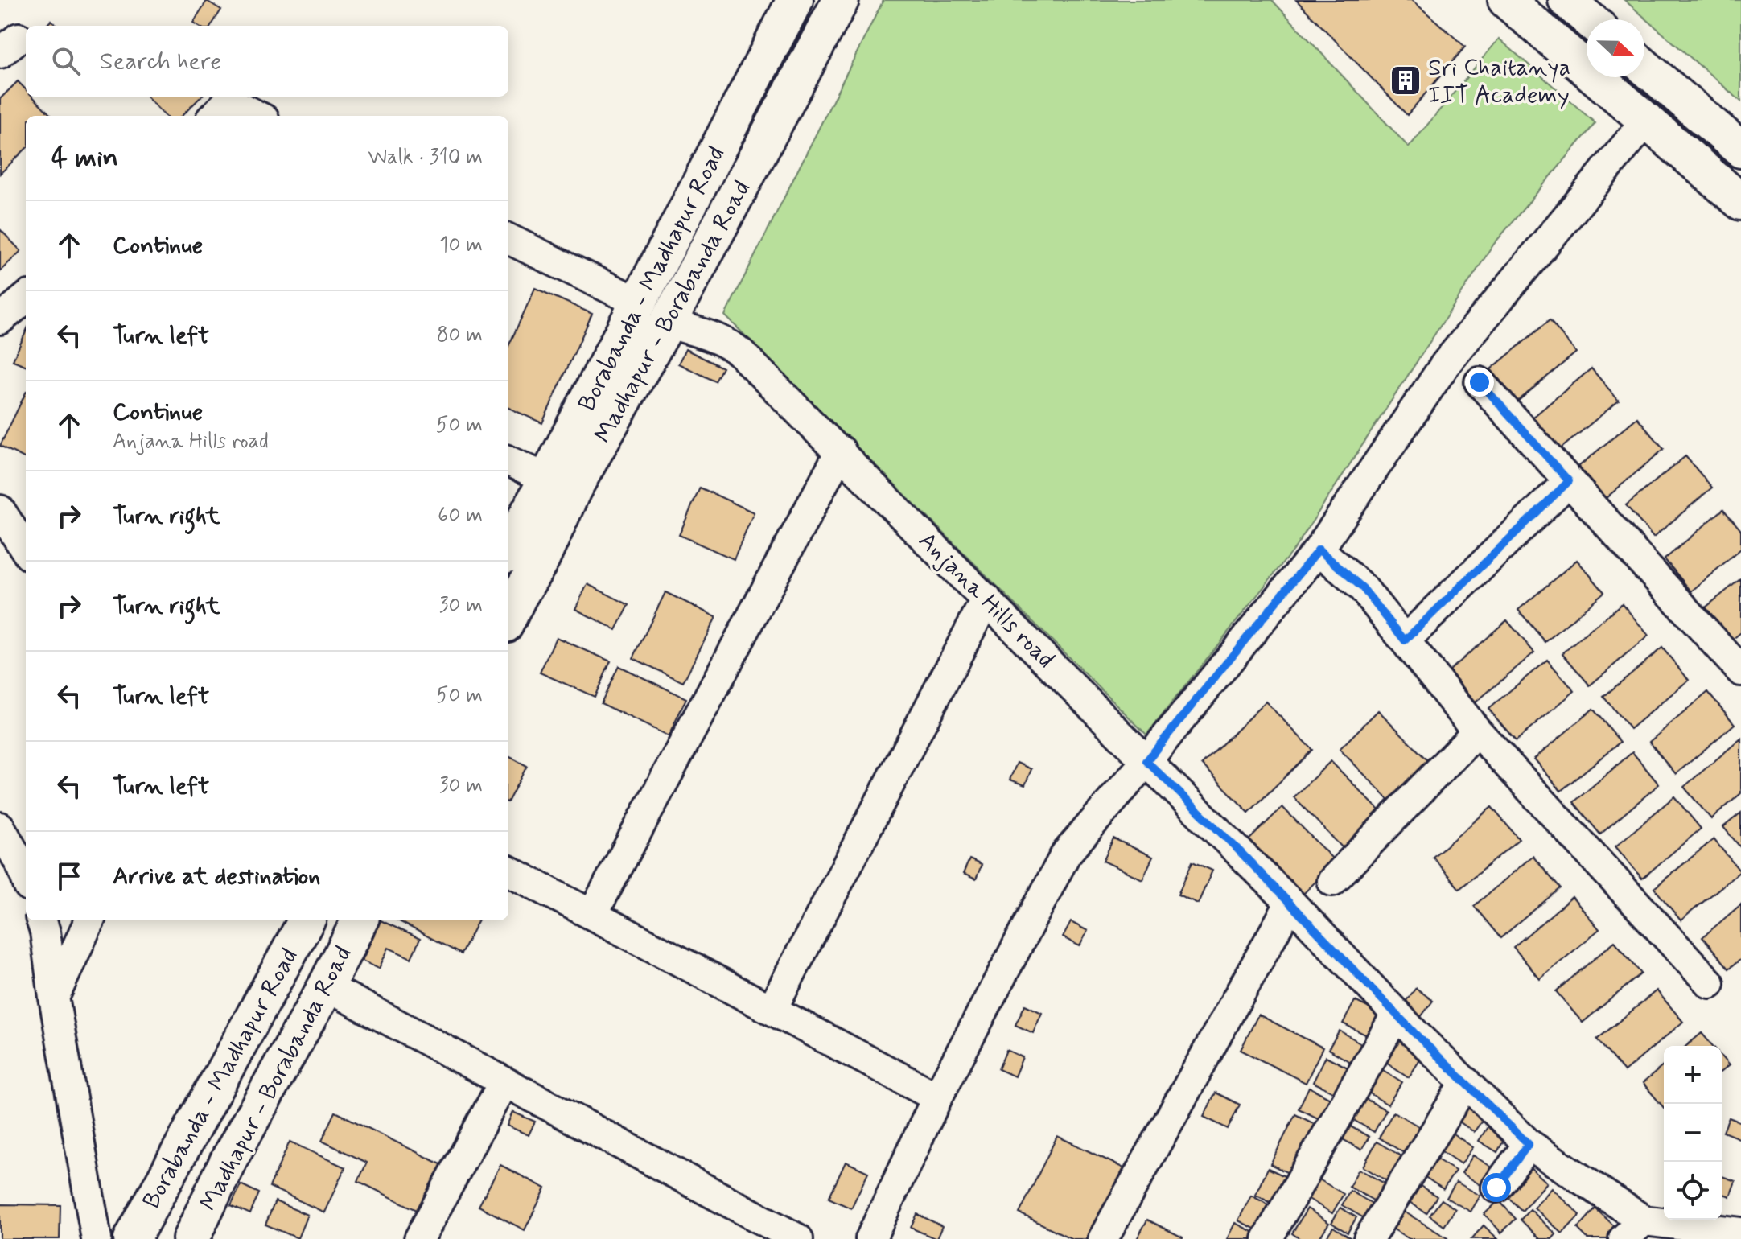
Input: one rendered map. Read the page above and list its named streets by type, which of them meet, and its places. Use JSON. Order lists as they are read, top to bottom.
{
  "streets": {
    "street": ["Borabanda - Madhapur Road", "Madhapur - Borabanda Road", "Anjana Hills road"]
  },
  "crossings": [
    ["Madhapur - Borabanda Road", "Anjana Hills road"]
  ],
  "places": {
    "building": ["Sri Chaitanya IIT Academy"]
  },
  "north": "right",
  "page": {
    "search": "Search here",
    "heading": ["4 min", "Walk · 310 m"],
    "list": [
      ["Continue", "10 m"],
      ["Turn left", "80 m"],
      ["Continue", "Anjana Hills road", "50 m"],
      ["Turn right", "60 m"],
      ["Turn right", "30 m"],
      ["Turn left", "50 m"],
      ["Turn left", "30 m"],
      "Arrive at destination"
    ],
    "map_buttons": ["+", "−"]
  }
}
